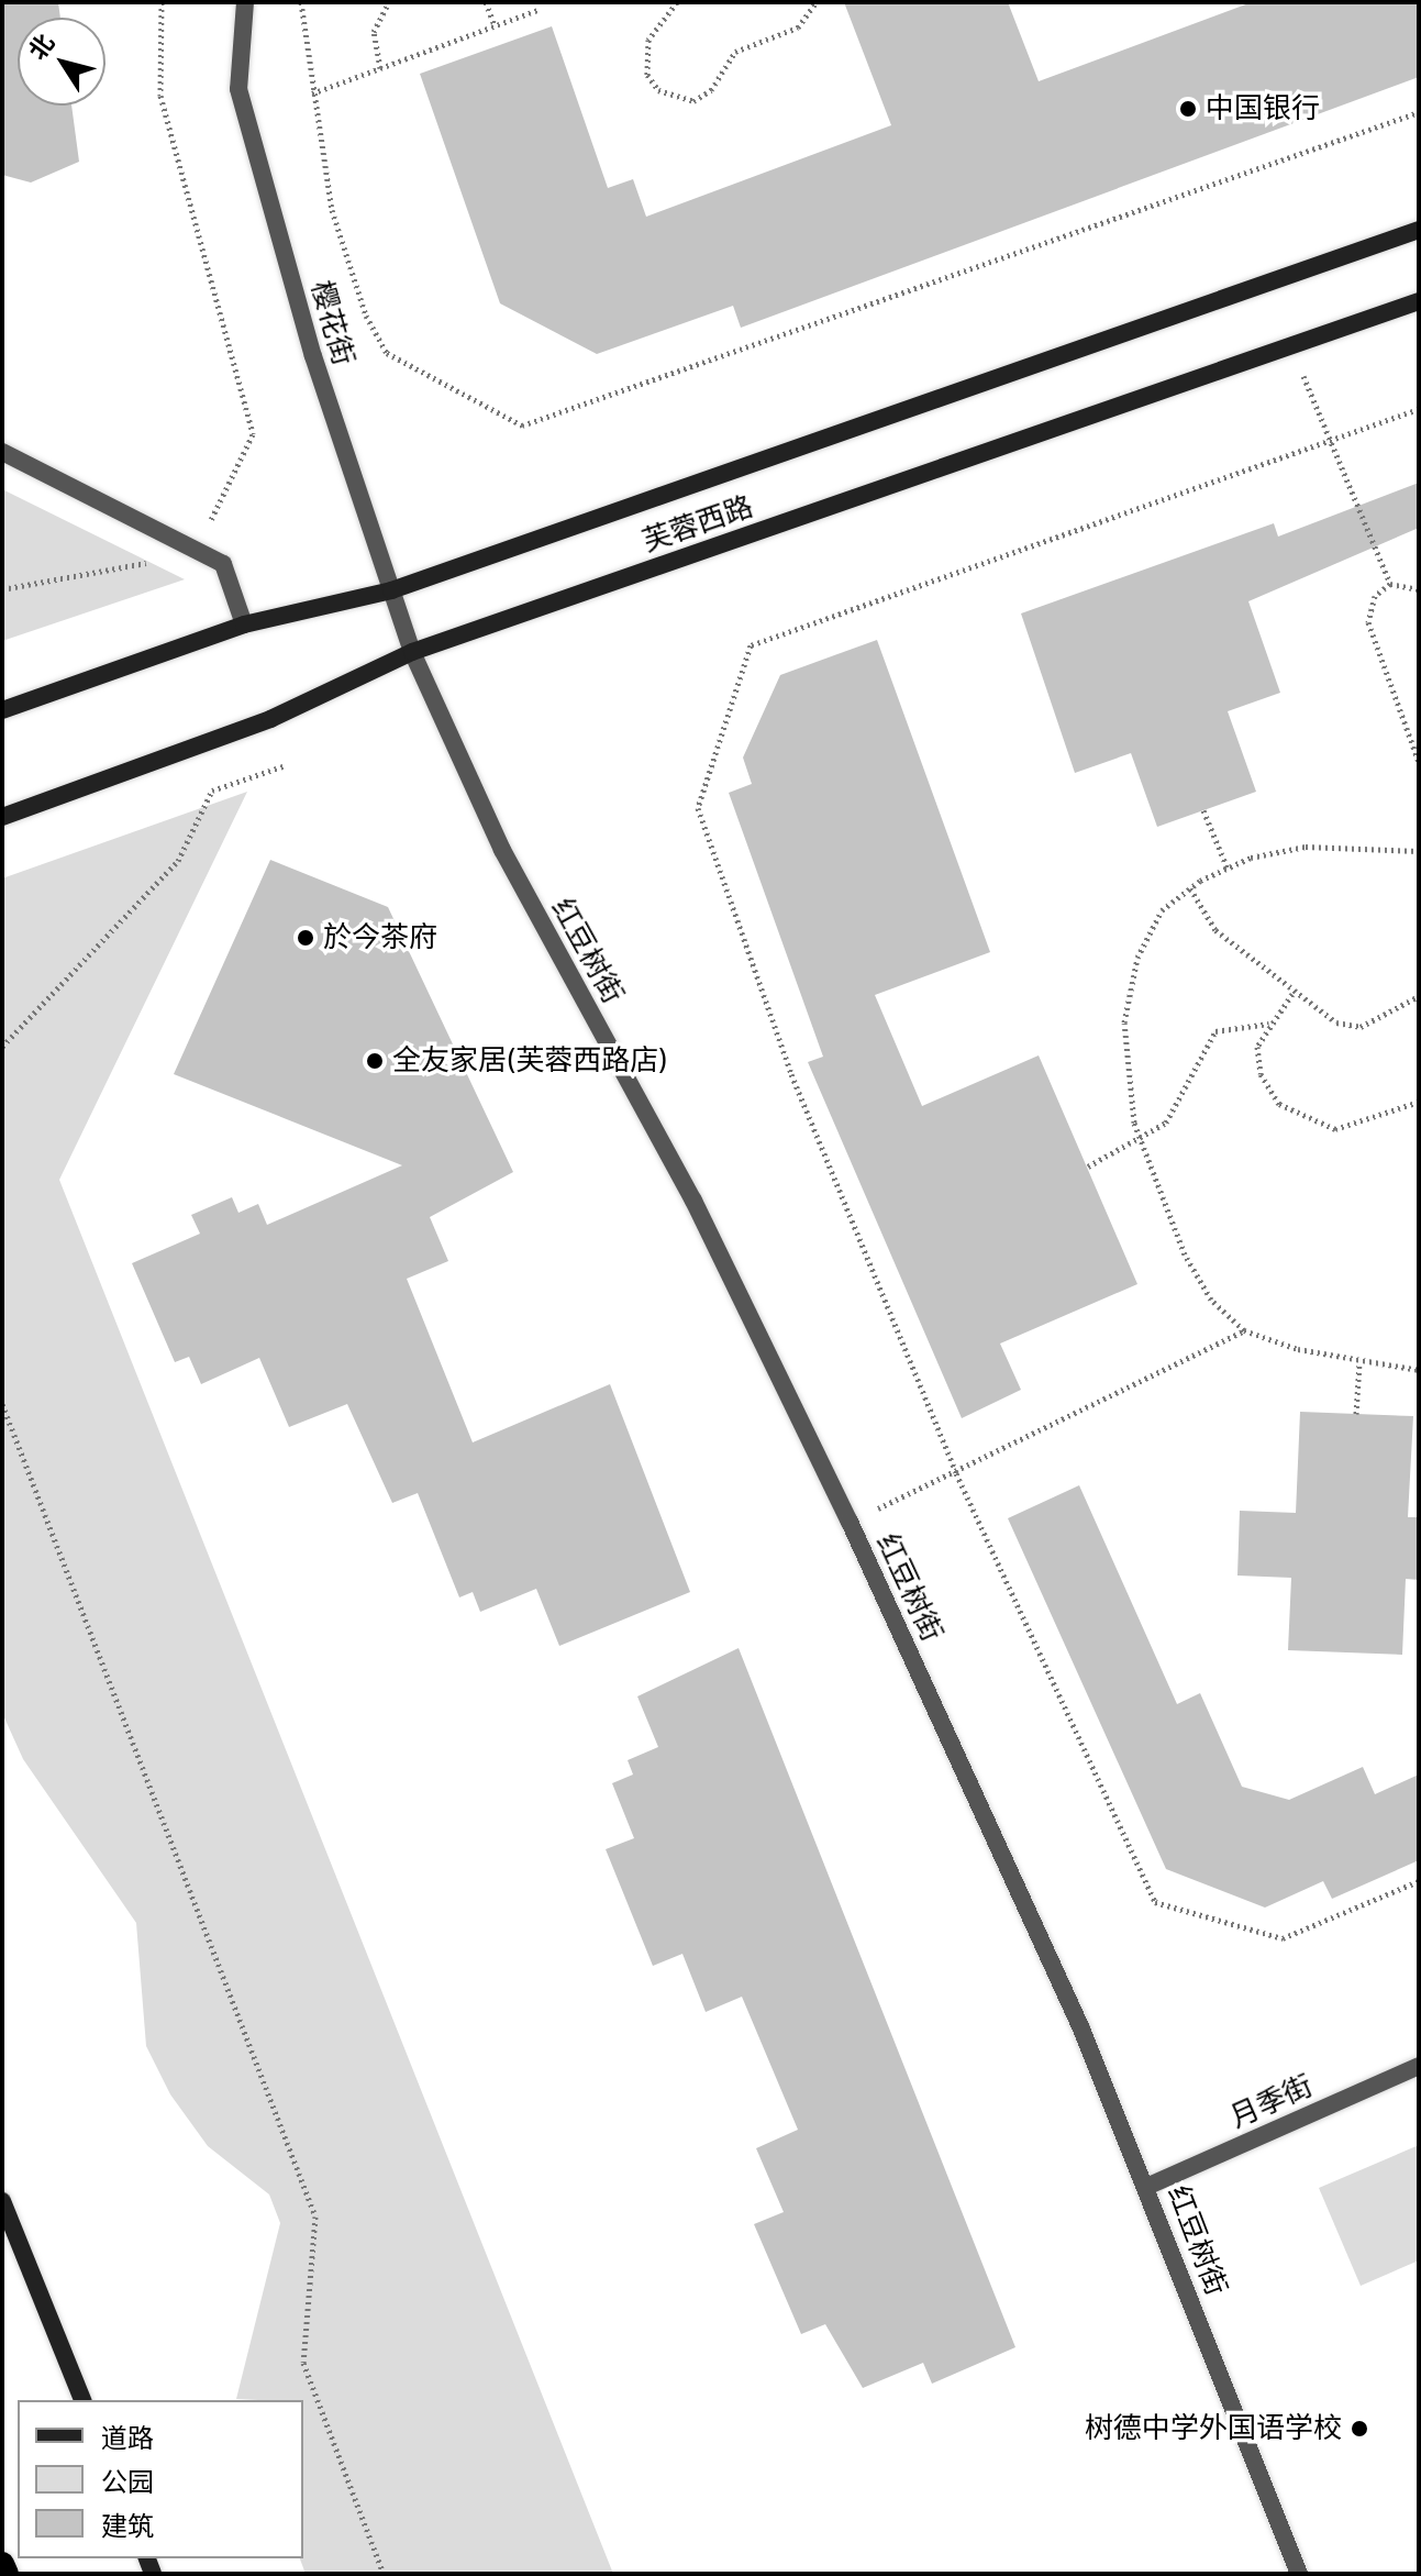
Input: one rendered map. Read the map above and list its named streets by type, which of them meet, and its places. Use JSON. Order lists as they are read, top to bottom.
{
  "streets": {
    "main road": ["芙蓉西路"],
    "street": ["樱花街", "红豆树街", "月季街"]
  },
  "crossings": [
    ["樱花街", "芙蓉西路"],
    ["樱花街", "红豆树街"],
    ["芙蓉西路", "红豆树街"],
    ["红豆树街", "月季街"]
  ],
  "places": [
    "中国银行",
    "於今茶府",
    "全友家居(芙蓉西路店)",
    "树德中学外国语学校"
  ],
  "legend": ["道路", "公园", "建筑"],
  "north": "top left"
}
